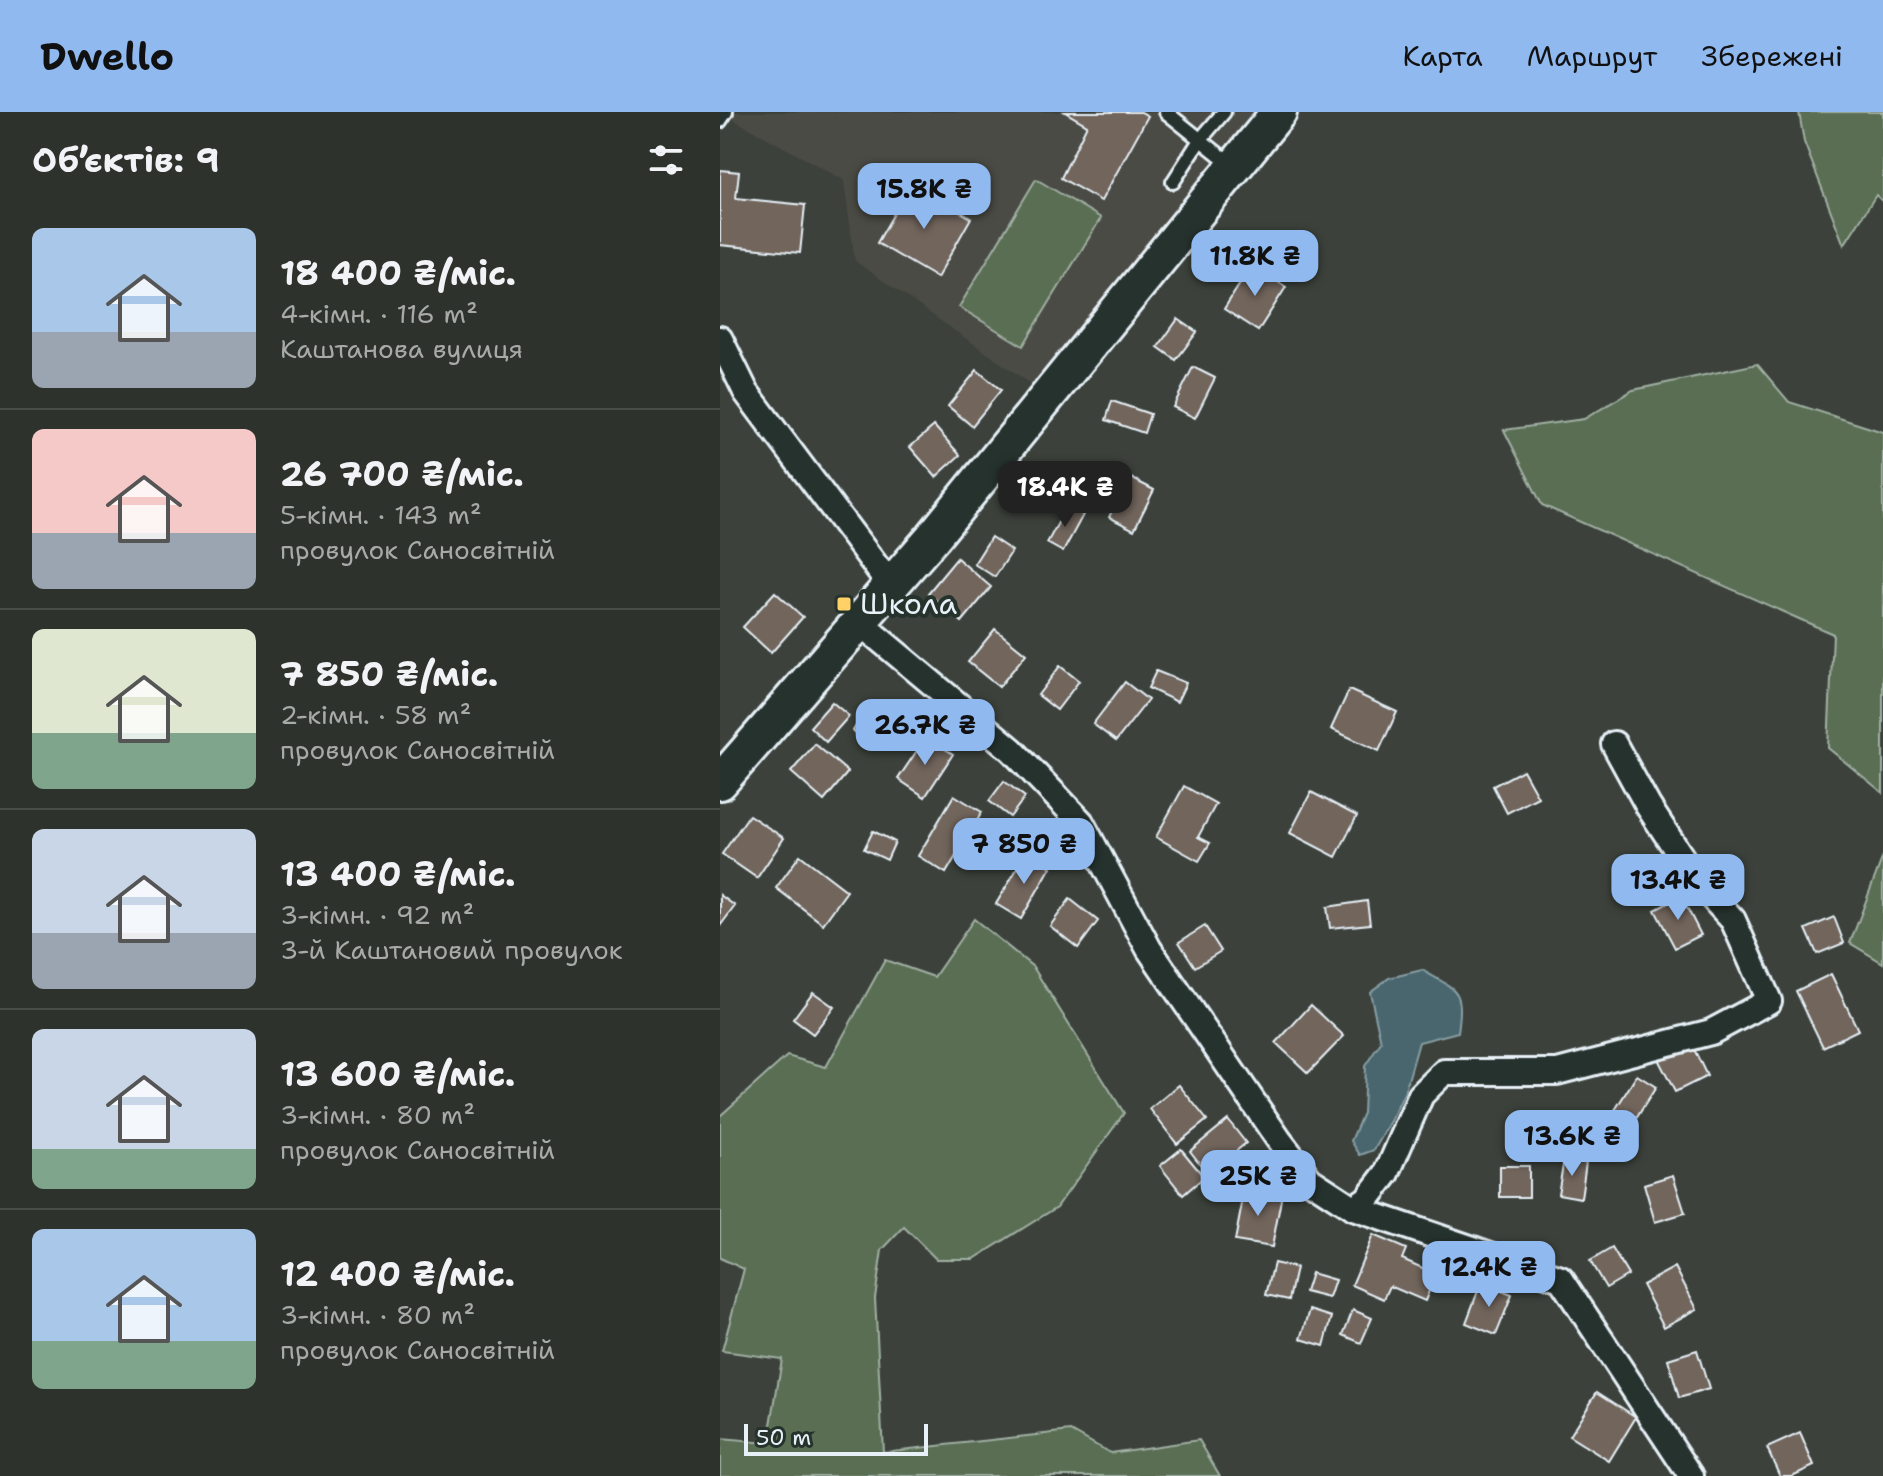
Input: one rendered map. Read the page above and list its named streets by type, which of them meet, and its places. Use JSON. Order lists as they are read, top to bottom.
{
  "places": {
    "transit": ["Школа"]
  },
  "scale_bar": "50 m",
  "page": {
    "header": "Dwello",
    "nav": ["Карта", "Маршрут", "Збережені"],
    "heading": "Об’єктів: 9",
    "price": [
      "15.8K ₴",
      "11.8K ₴",
      "18.4K ₴",
      "26.7K ₴",
      "7 850 ₴",
      "13.4K ₴",
      "13.6K ₴",
      "25K ₴",
      "12.4K ₴"
    ],
    "list": [
      {
        "name": "18 400 ₴/міс.",
        "note": "4-кімн. · 116 m² · Каштанова вулиця"
      },
      {
        "name": "26 700 ₴/міс.",
        "note": "5-кімн. · 143 m² · провулок Саносвітній"
      },
      {
        "name": "7 850 ₴/міс.",
        "note": "2-кімн. · 58 m² · провулок Саносвітній"
      },
      {
        "name": "13 400 ₴/міс.",
        "note": "3-кімн. · 92 m² · 3-й Каштановий провулок"
      },
      {
        "name": "13 600 ₴/міс.",
        "note": "3-кімн. · 80 m² · провулок Саносвітній"
      },
      {
        "name": "12 400 ₴/міс.",
        "note": "3-кімн. · 80 m² · провулок Саносвітній"
      }
    ],
    "scale": "50 m"
  }
}
